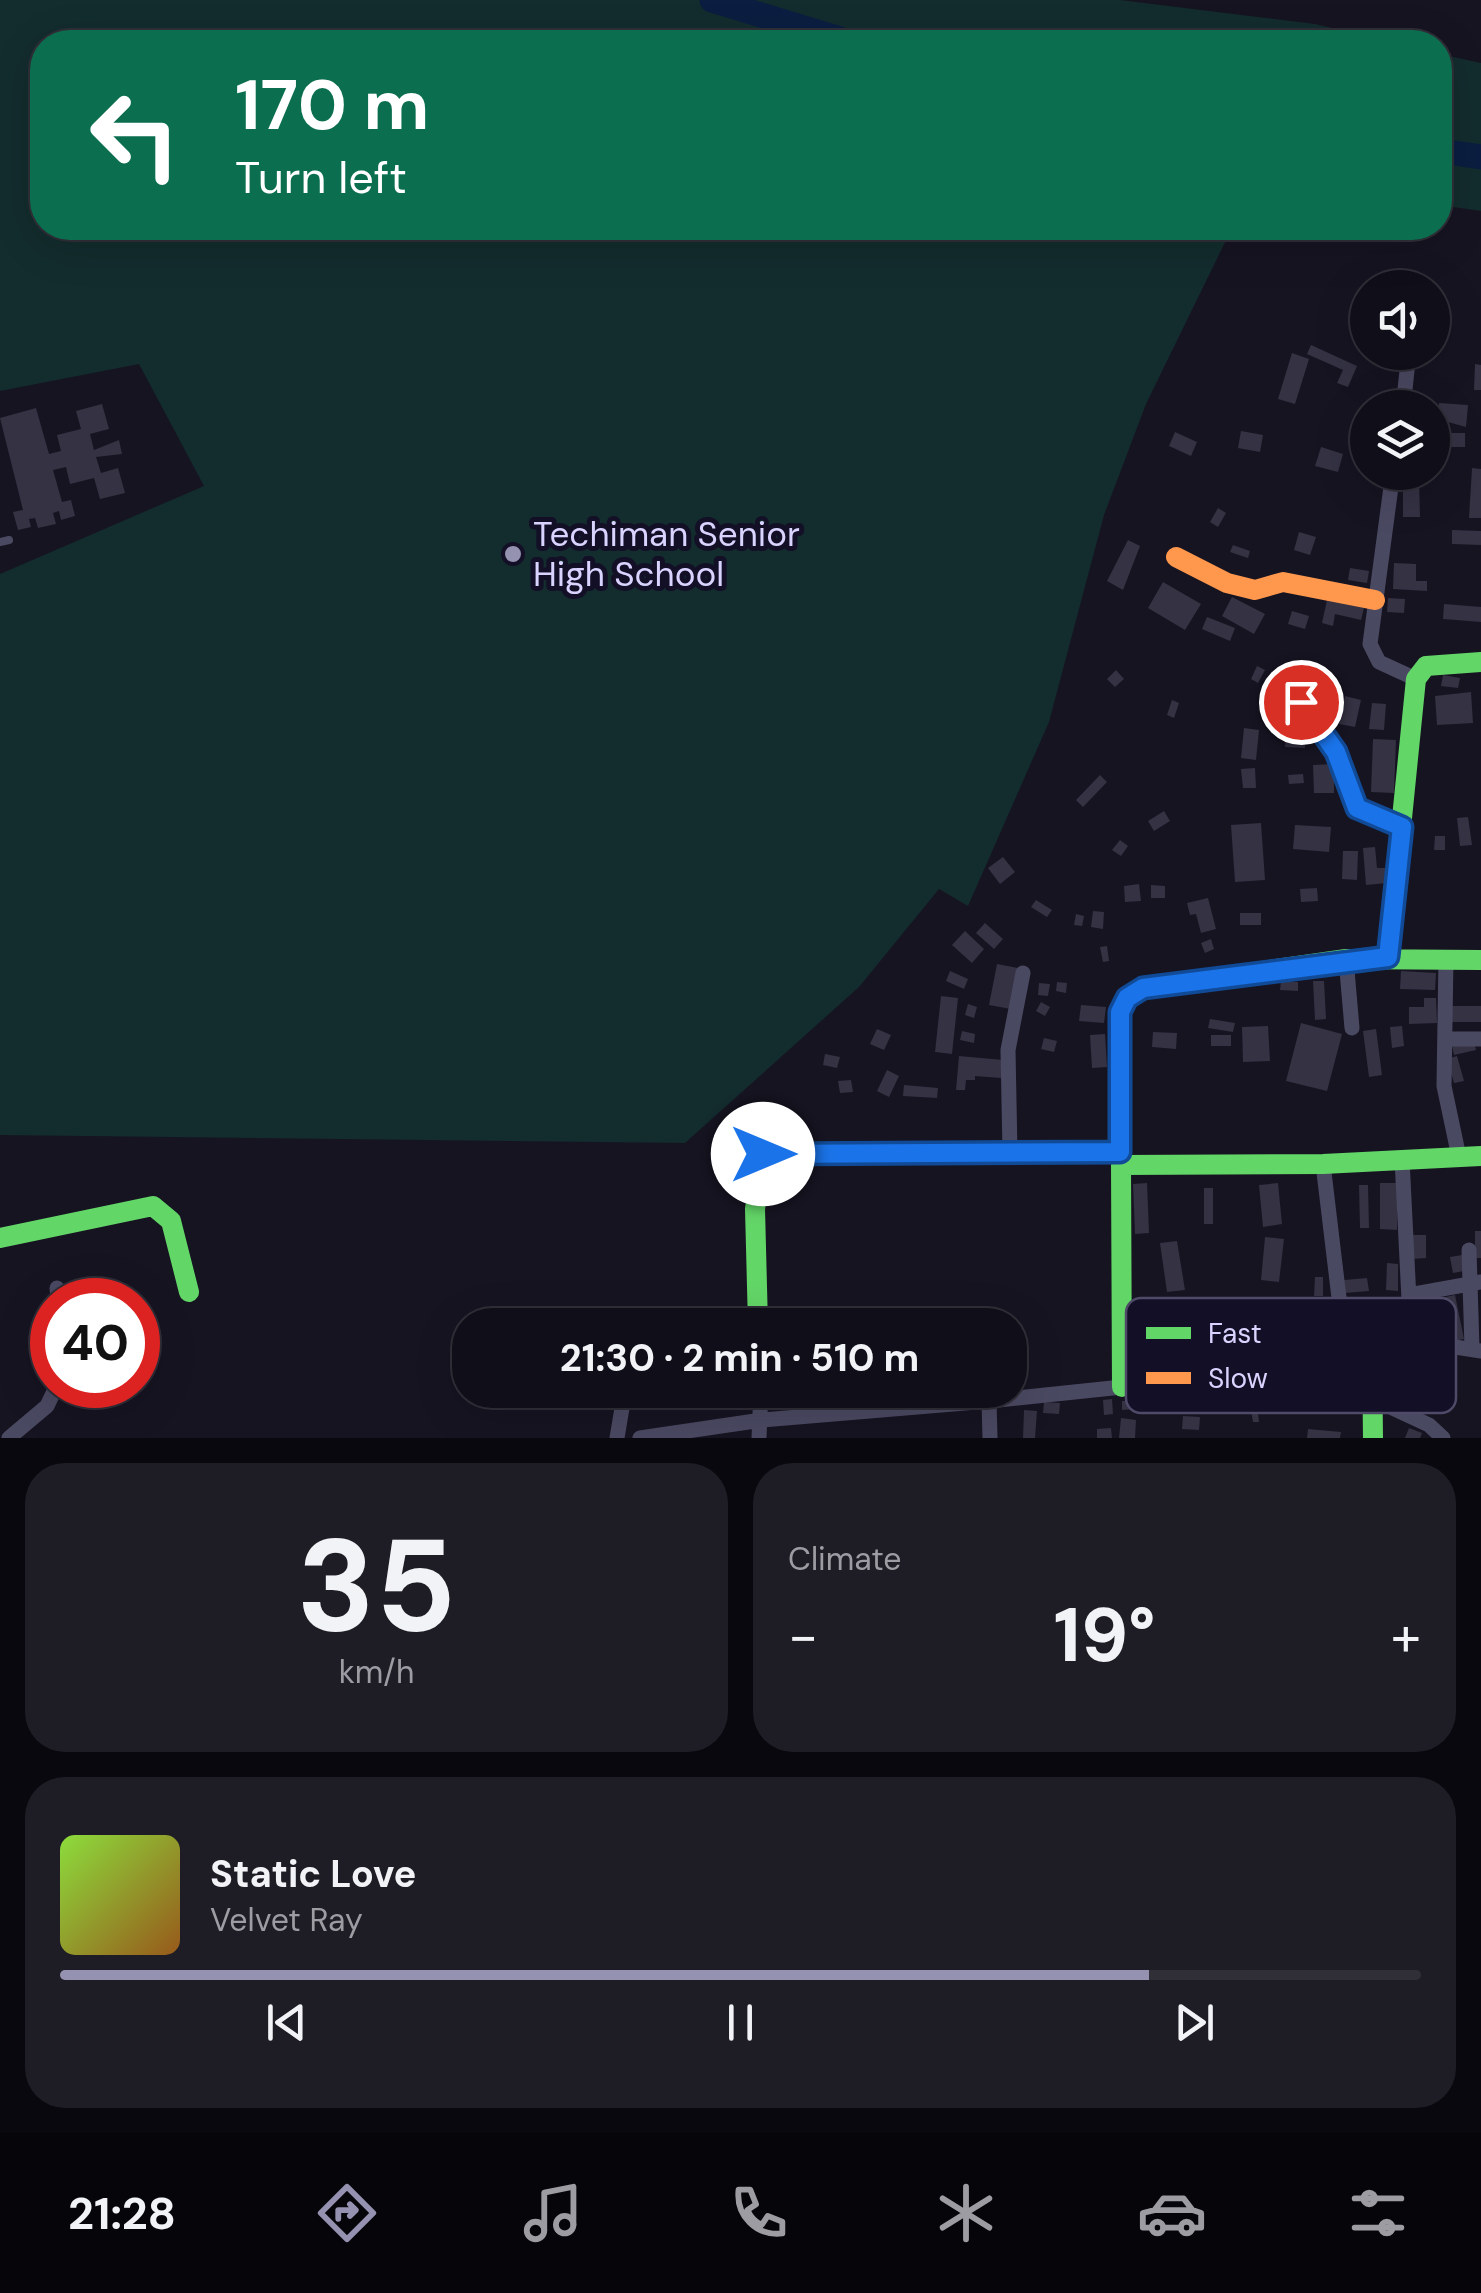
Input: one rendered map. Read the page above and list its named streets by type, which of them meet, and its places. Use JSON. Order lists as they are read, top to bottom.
{
  "places": ["Techiman Senior High School"],
  "legend": ["Fast", "Slow"],
  "page": {
    "turn": ["170 m", "Turn left"],
    "limit": "40",
    "trip": "21:30 · 2 min · 510 m",
    "tile": [
      ["35", "km/h"],
      "Climate"
    ],
    "heat": ["−", "19°", "+"],
    "song": ["Static Love", "Velvet Ray"],
    "tabs": "21:28"
  }
}
